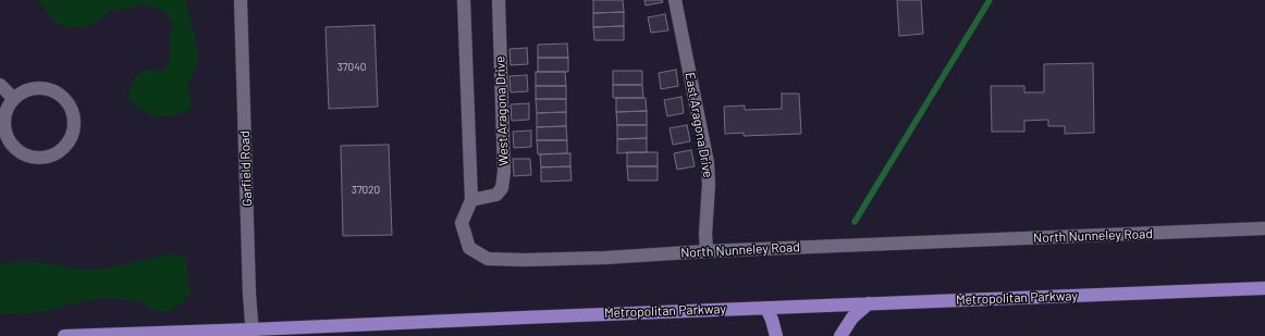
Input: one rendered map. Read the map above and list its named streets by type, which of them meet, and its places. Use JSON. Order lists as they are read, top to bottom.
{
  "streets": {
    "main road": ["Metropolitan Parkway"],
    "street": [
      "West Aragona Drive",
      "East Aragona Drive",
      "Garfield Road",
      "North Nunneley Road"
    ]
  },
  "crossings": [
    ["West Aragona Drive", "North Nunneley Road"],
    ["East Aragona Drive", "North Nunneley Road"],
    ["Garfield Road", "Metropolitan Parkway"]
  ],
  "house_numbers": ["37040", "37020"]
}
